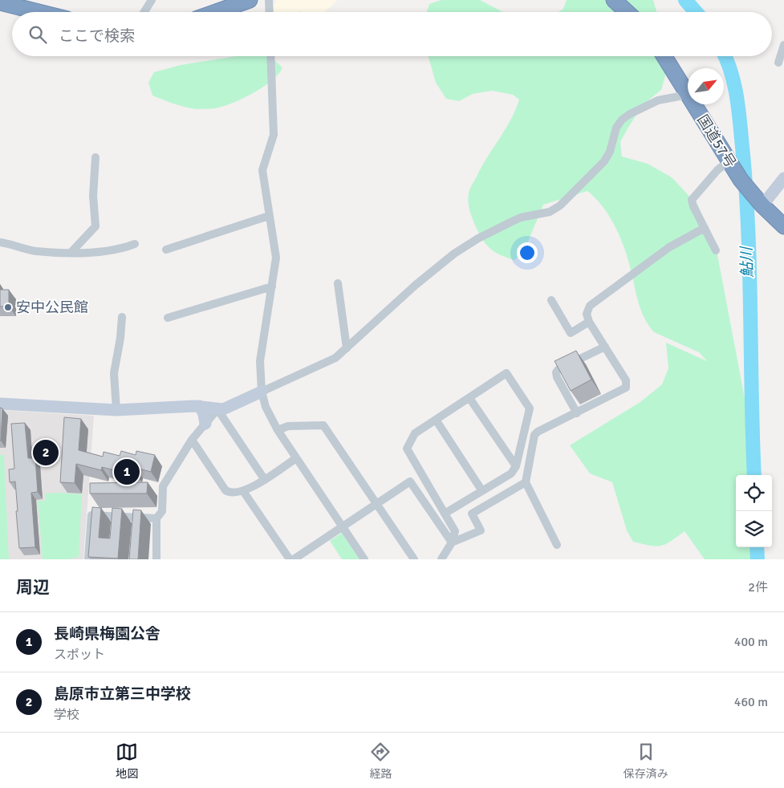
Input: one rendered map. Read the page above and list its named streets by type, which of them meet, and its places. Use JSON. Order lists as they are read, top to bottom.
{
  "streets": {
    "highway": ["国道57号"]
  },
  "water": ["鮎川"],
  "places": ["安中公民館"],
  "north": "top right",
  "page": {
    "search": "ここで検索",
    "pins": ["2", "1"],
    "heading": ["周辺", "2件"],
    "list": [
      {
        "mark": "1",
        "name": "長崎県梅園公舎",
        "note": "スポット",
        "value": "400 m"
      },
      {
        "mark": "2",
        "name": "島原市立第三中学校",
        "note": "学校",
        "value": "460 m"
      }
    ],
    "nav": ["地図", "経路", "保存済み"]
  }
}
